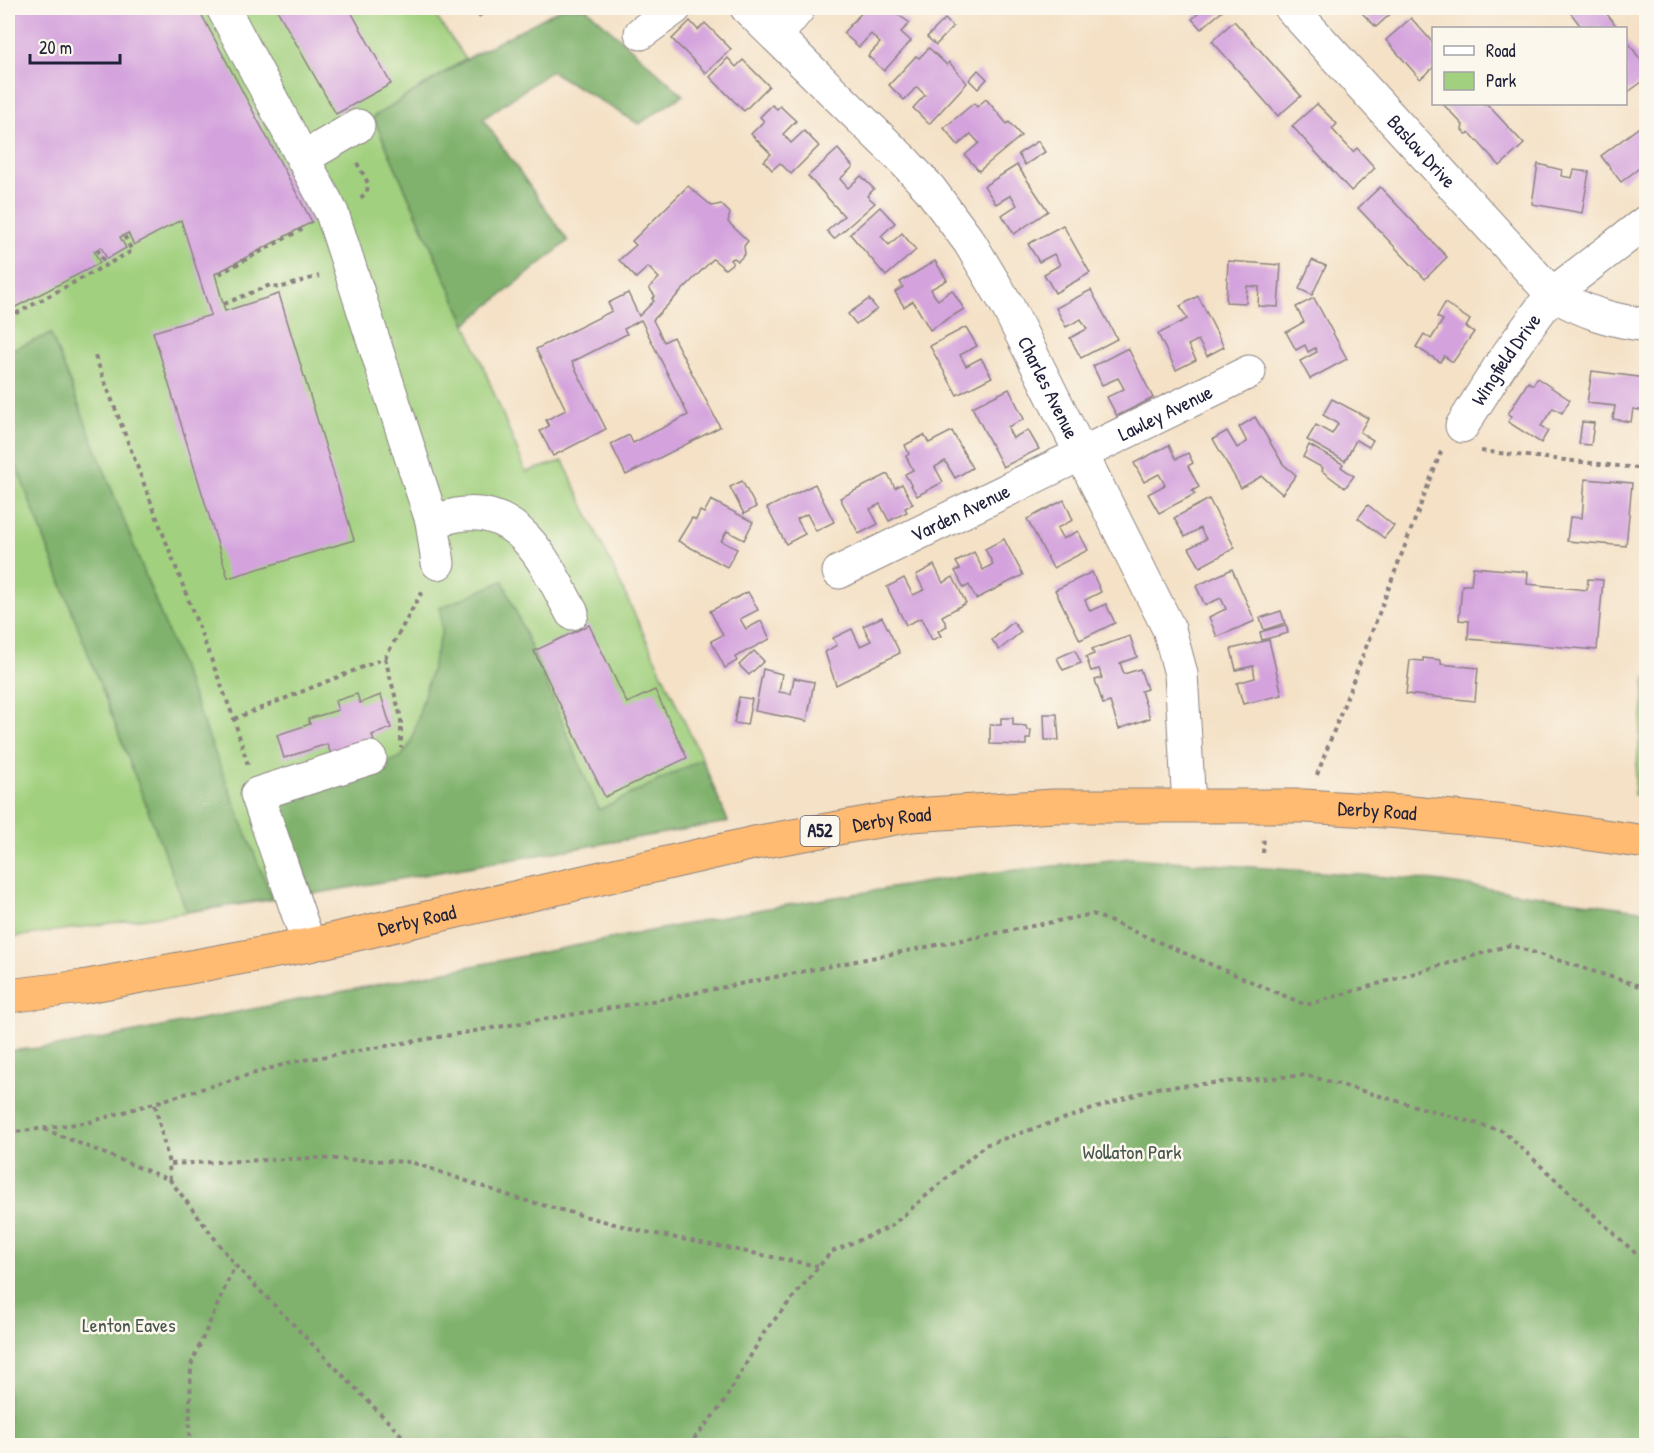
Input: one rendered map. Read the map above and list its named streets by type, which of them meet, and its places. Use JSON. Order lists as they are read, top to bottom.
{
  "streets": {
    "highway": ["Derby Road", "A52"],
    "street": [
      "Baslow Drive",
      "Wingfield Drive",
      "Charles Avenue",
      "Lawley Avenue",
      "Varden Avenue"
    ]
  },
  "crossings": [
    ["Baslow Drive", "Wingfield Drive"],
    ["Charles Avenue", "Lawley Avenue"],
    ["Charles Avenue", "Varden Avenue"],
    ["Charles Avenue", "Derby Road"],
    ["Lawley Avenue", "Varden Avenue"]
  ],
  "parks": ["Wollaton Park", "Lenton Eaves"],
  "legend": ["Road", "Park"],
  "scale_bar": "20 m"
}
